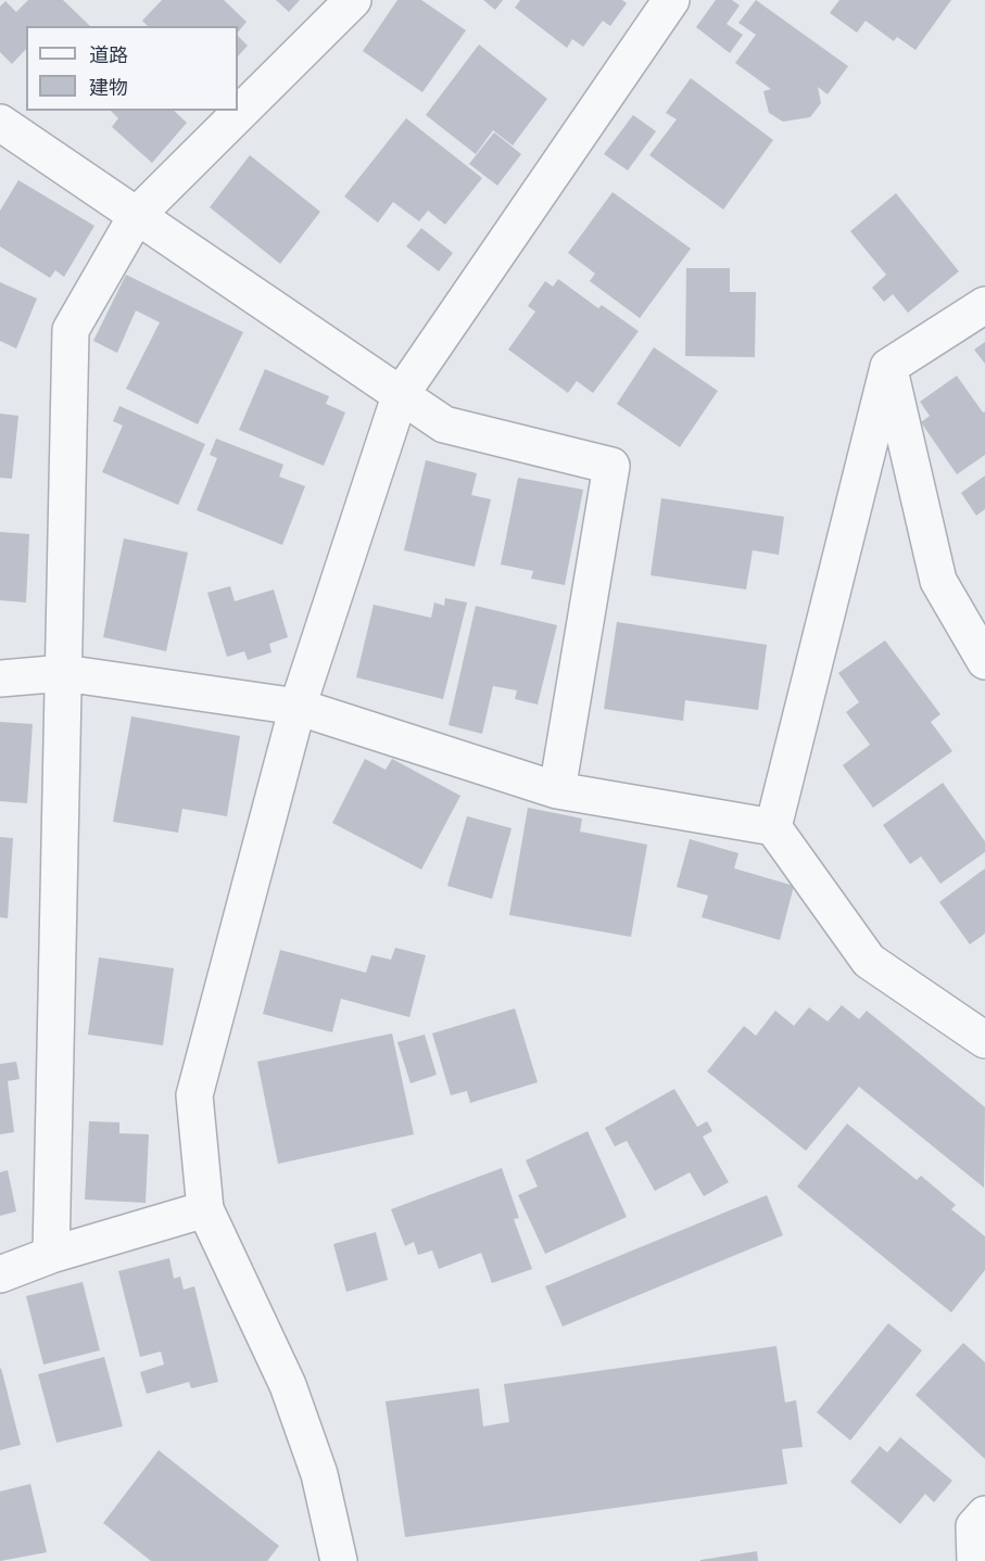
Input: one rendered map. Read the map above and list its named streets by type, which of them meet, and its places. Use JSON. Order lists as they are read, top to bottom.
{
  "legend": ["道路", "建物"]
}
